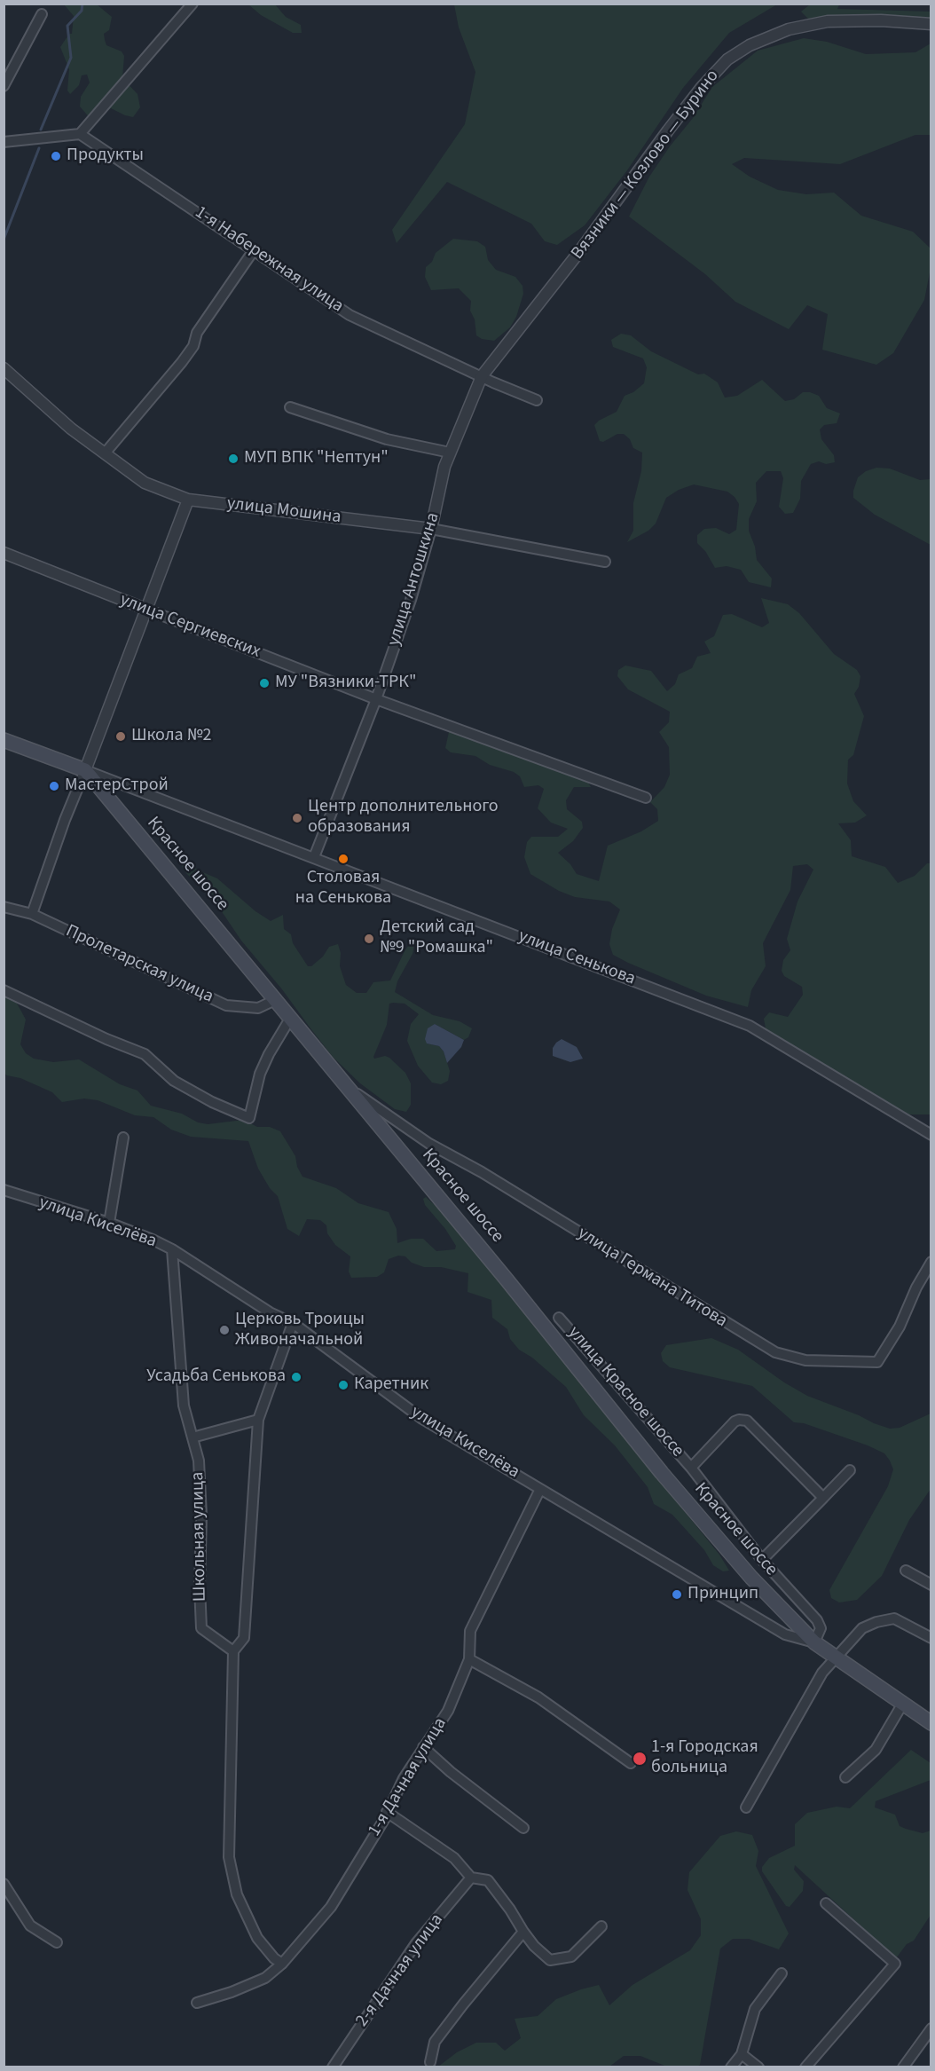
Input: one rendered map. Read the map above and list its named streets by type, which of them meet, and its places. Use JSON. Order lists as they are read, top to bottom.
{
  "streets": {
    "main road": ["Красное шоссе"],
    "street": [
      "Вязники — Козлово — Бурино",
      "1-я Набережная улица",
      "улица Мошина",
      "улица Антошкина",
      "улица Сергиевских",
      "улица Сенькова",
      "Пролетарская улица",
      "улица Киселёва",
      "улица Германа Титова",
      "улица Красное шоссе",
      "Школьная улица",
      "1-я Дачная улица",
      "2-я Дачная улица"
    ]
  },
  "crossings": [
    ["Вязники — Козлово — Бурино", "улица Антошкина"],
    ["1-я Набережная улица", "улица Антошкина"],
    ["улица Мошина", "улица Антошкина"],
    ["улица Антошкина", "улица Сергиевских"],
    ["улица Антошкина", "улица Сенькова"],
    ["Красное шоссе", "улица Сенькова"],
    ["Красное шоссе", "Пролетарская улица"],
    ["Красное шоссе", "улица Киселёва"],
    ["Красное шоссе", "улица Германа Титова"],
    ["Красное шоссе", "улица Красное шоссе"],
    ["улица Киселёва", "улица Красное шоссе"],
    ["улица Киселёва", "Школьная улица"],
    ["улица Киселёва", "1-я Дачная улица"]
  ],
  "places": [
    "Продукты",
    "МУП ВПК \"Нептун\"",
    "МУ \"Вязники-ТРК\"",
    "Школа №2",
    "МастерСтрой",
    "Центр дополнительного образования",
    "Столовая на Сенькова",
    "Детский сад №9 \"Ромашка\"",
    "Церковь Троицы Живоначальной",
    "Усадьба Сенькова",
    "Каретник",
    "Принцип",
    "1-я Городская больница"
  ]
}
